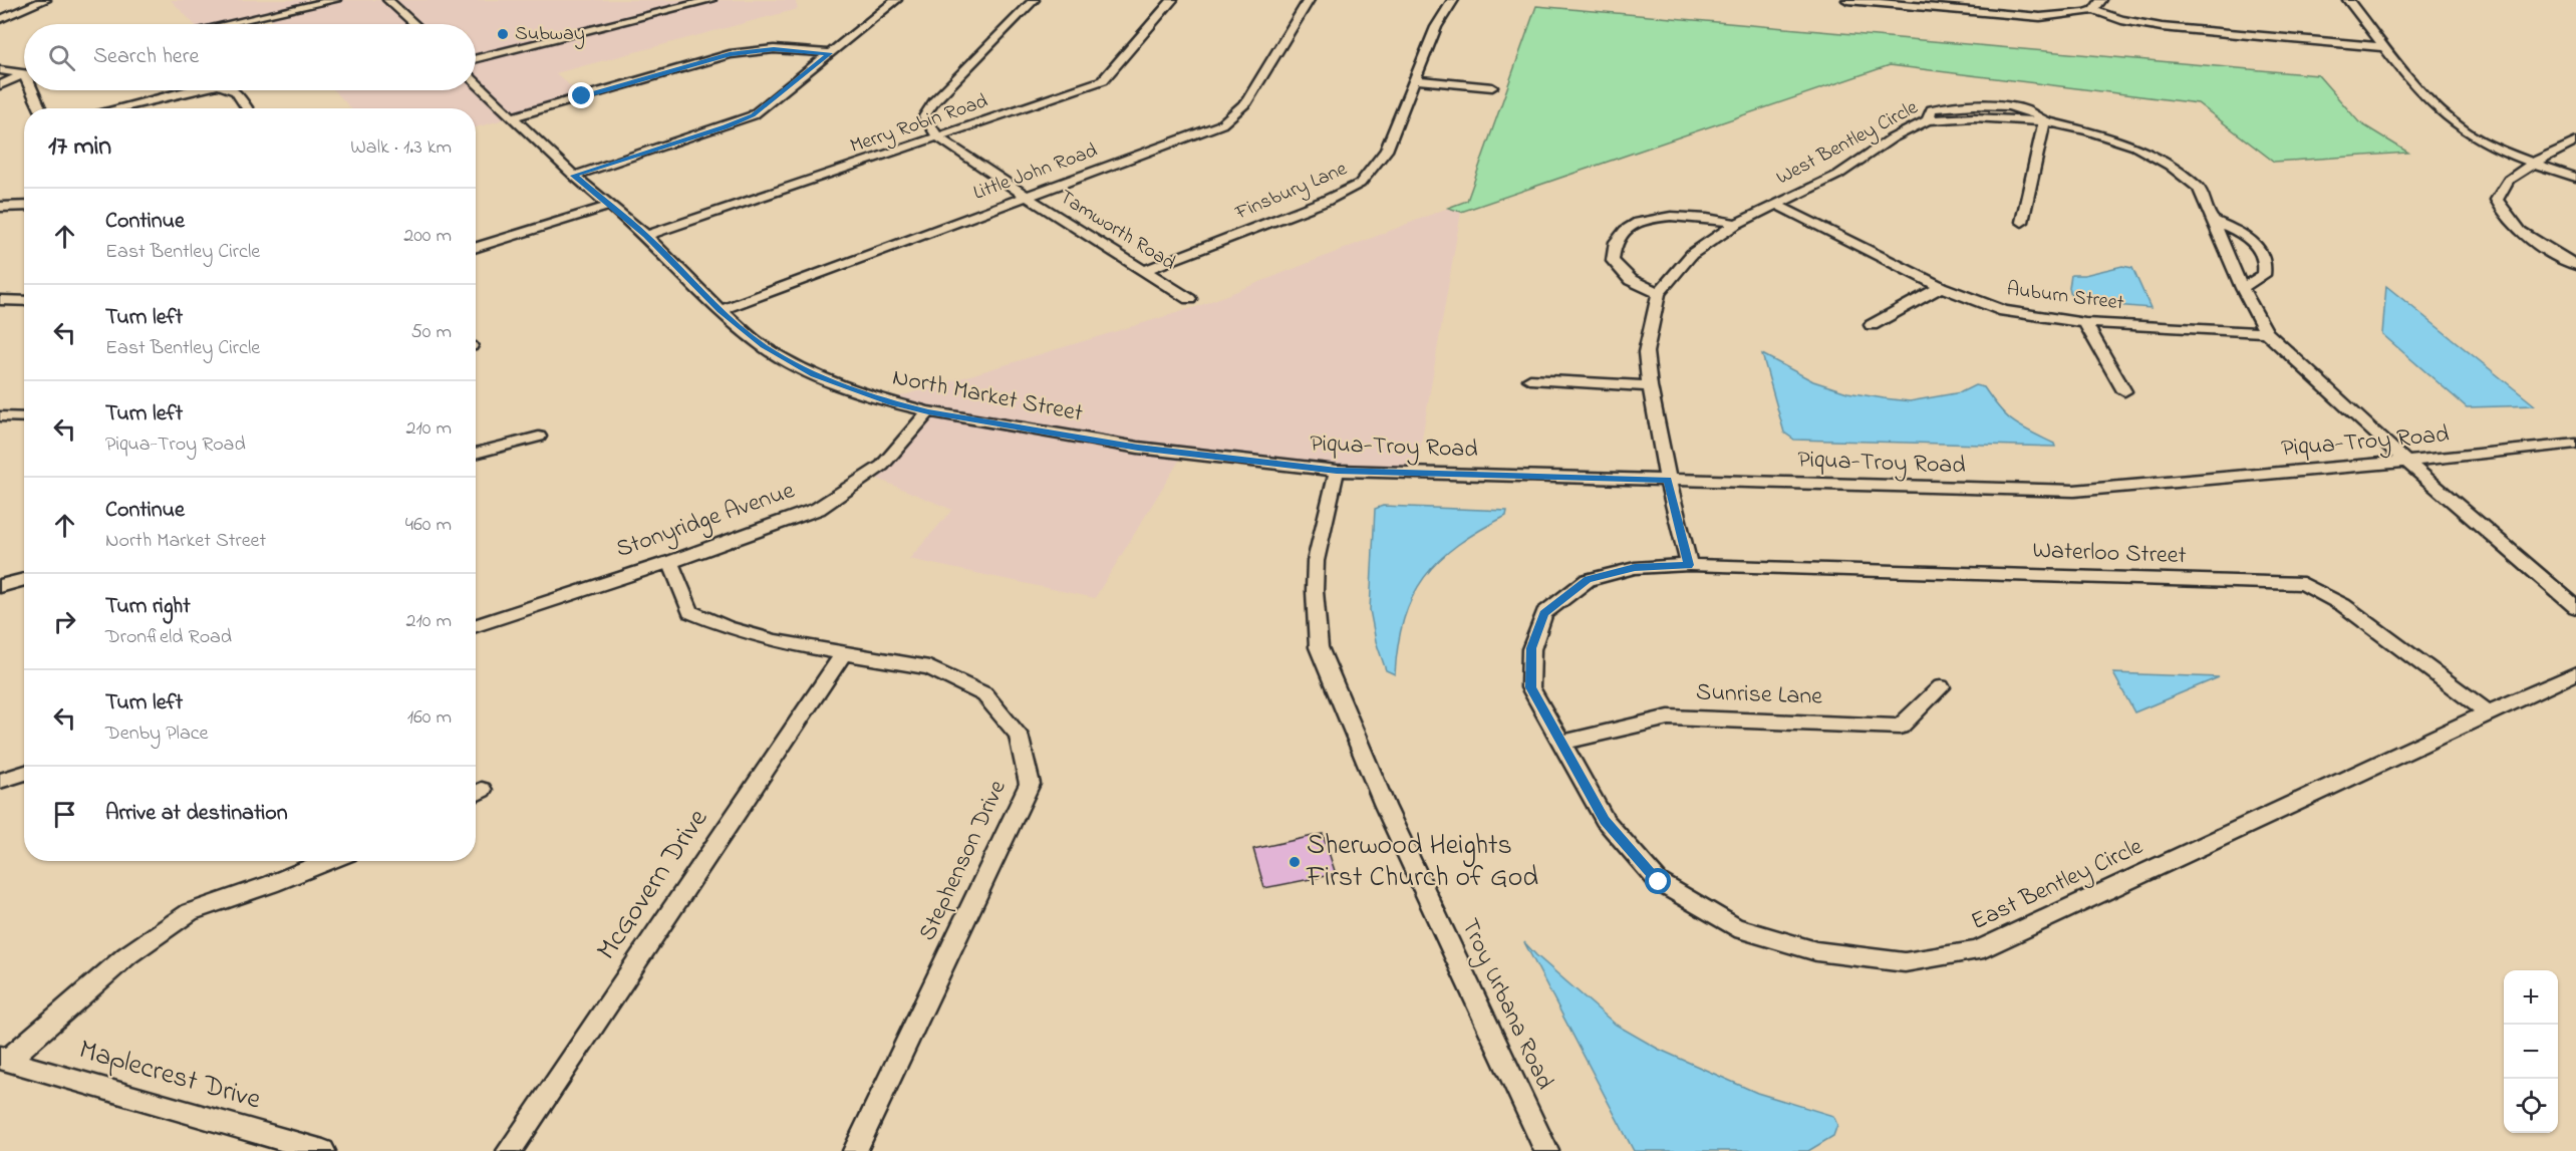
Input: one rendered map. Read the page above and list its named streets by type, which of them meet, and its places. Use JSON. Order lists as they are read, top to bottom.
{
  "streets": {
    "street": [
      "Merry Robin Road",
      "West Bentley Circle",
      "Little John Road",
      "Finsbury Lane",
      "Tamworth Road",
      "Auburn Street",
      "North Market Street",
      "Piqua-Troy Road",
      "Stonyridge Avenue",
      "Waterloo Street",
      "Sunrise Lane",
      "Stephenson Drive",
      "McGovern Drive",
      "East Bentley Circle",
      "Troy Urbana Road",
      "Maplecrest Drive"
    ]
  },
  "crossings": [
    ["Merry Robin Road", "Tamworth Road"],
    ["Merry Robin Road", "North Market Street"],
    ["West Bentley Circle", "Auburn Street"],
    ["West Bentley Circle", "Piqua-Troy Road"],
    ["Little John Road", "Tamworth Road"],
    ["Little John Road", "North Market Street"],
    ["Finsbury Lane", "Tamworth Road"],
    ["North Market Street", "Piqua-Troy Road"],
    ["North Market Street", "Stonyridge Avenue"],
    ["Piqua-Troy Road", "Troy Urbana Road"],
    ["Stonyridge Avenue", "Stephenson Drive"],
    ["Waterloo Street", "East Bentley Circle"],
    ["Sunrise Lane", "East Bentley Circle"],
    ["Stephenson Drive", "McGovern Drive"]
  ],
  "places": ["Subway", "Sherwood Heights First Church of God"],
  "page": {
    "search": "Search here",
    "heading": ["17 min", "Walk · 1.3 km"],
    "list": [
      ["Continue", "East Bentley Circle", "200 m"],
      ["Turn left", "East Bentley Circle", "50 m"],
      ["Turn left", "Piqua-Troy Road", "210 m"],
      ["Continue", "North Market Street", "460 m"],
      ["Turn right", "Dronfield Road", "210 m"],
      ["Turn left", "Denby Place", "160 m"],
      "Arrive at destination"
    ],
    "map_buttons": ["+", "−"]
  }
}
